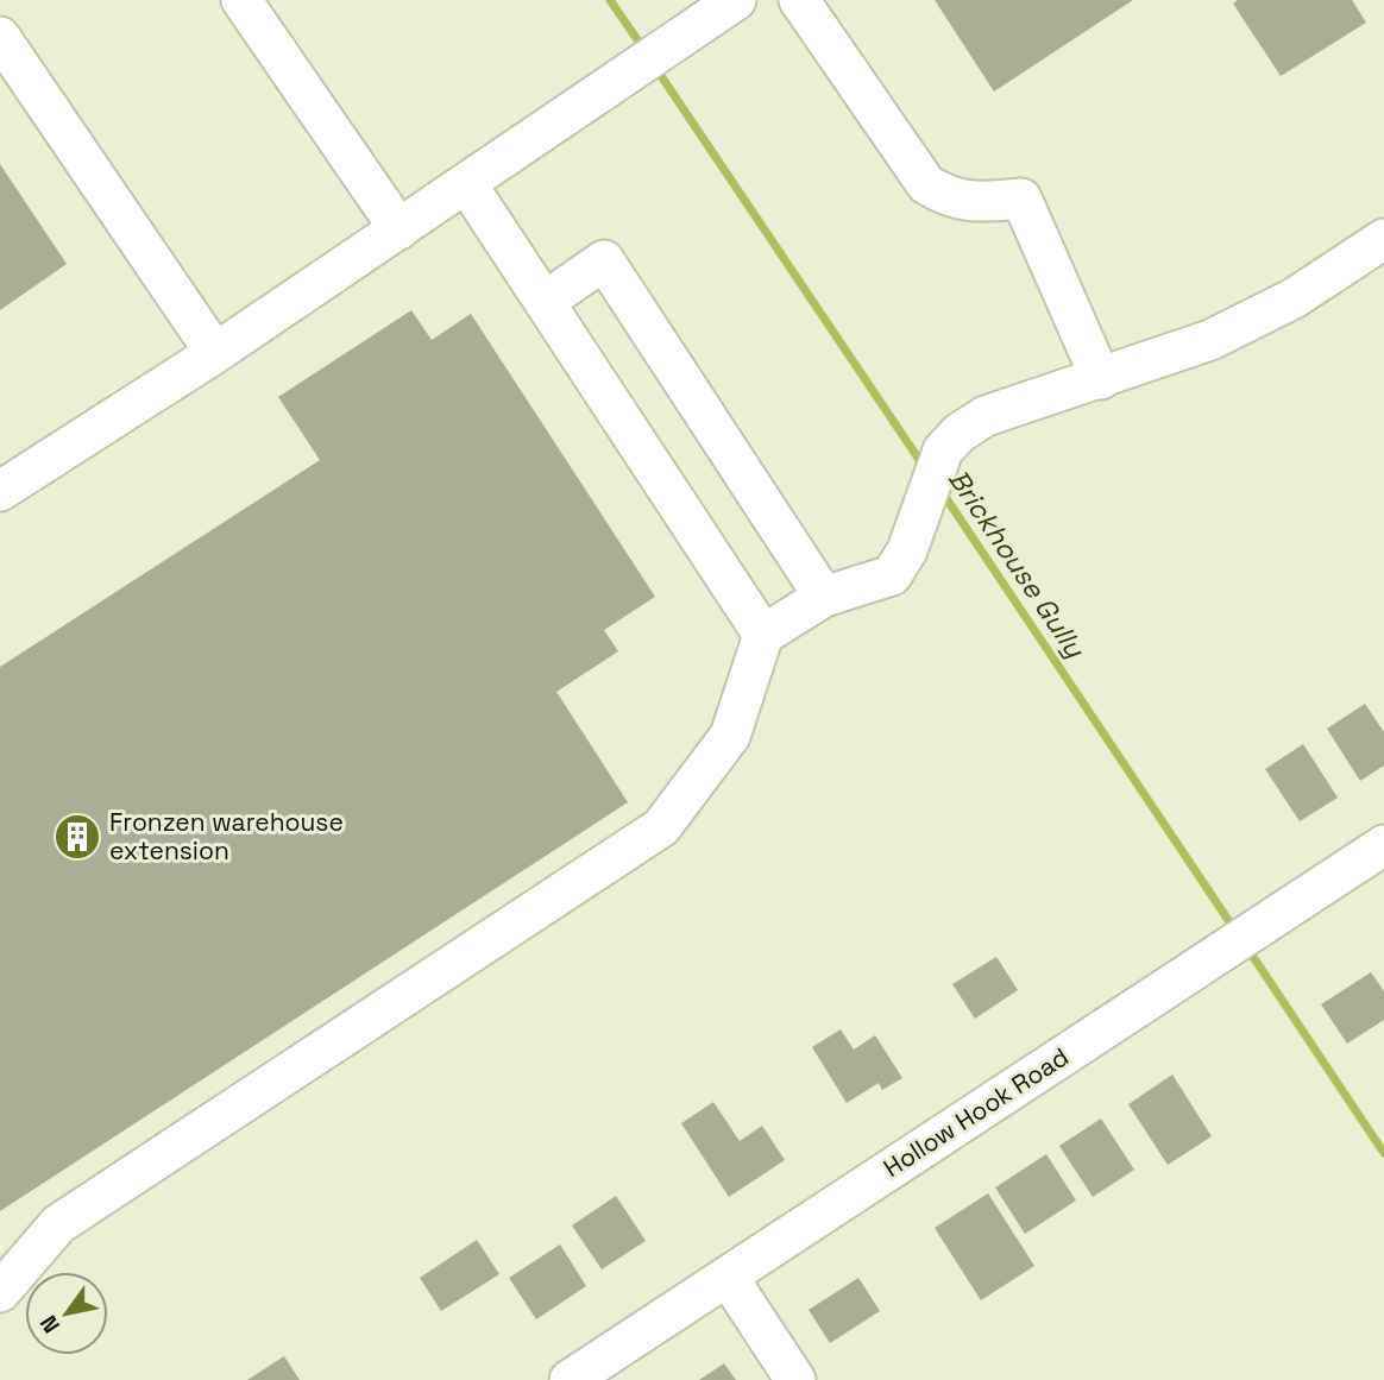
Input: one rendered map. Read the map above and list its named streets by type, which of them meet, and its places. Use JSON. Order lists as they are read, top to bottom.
{
  "streets": {
    "street": ["Hollow Hook Road"]
  },
  "water": ["Brickhouse Gully"],
  "places": {
    "building": ["Fronzen warehouse extension"]
  },
  "north": "bottom left"
}
